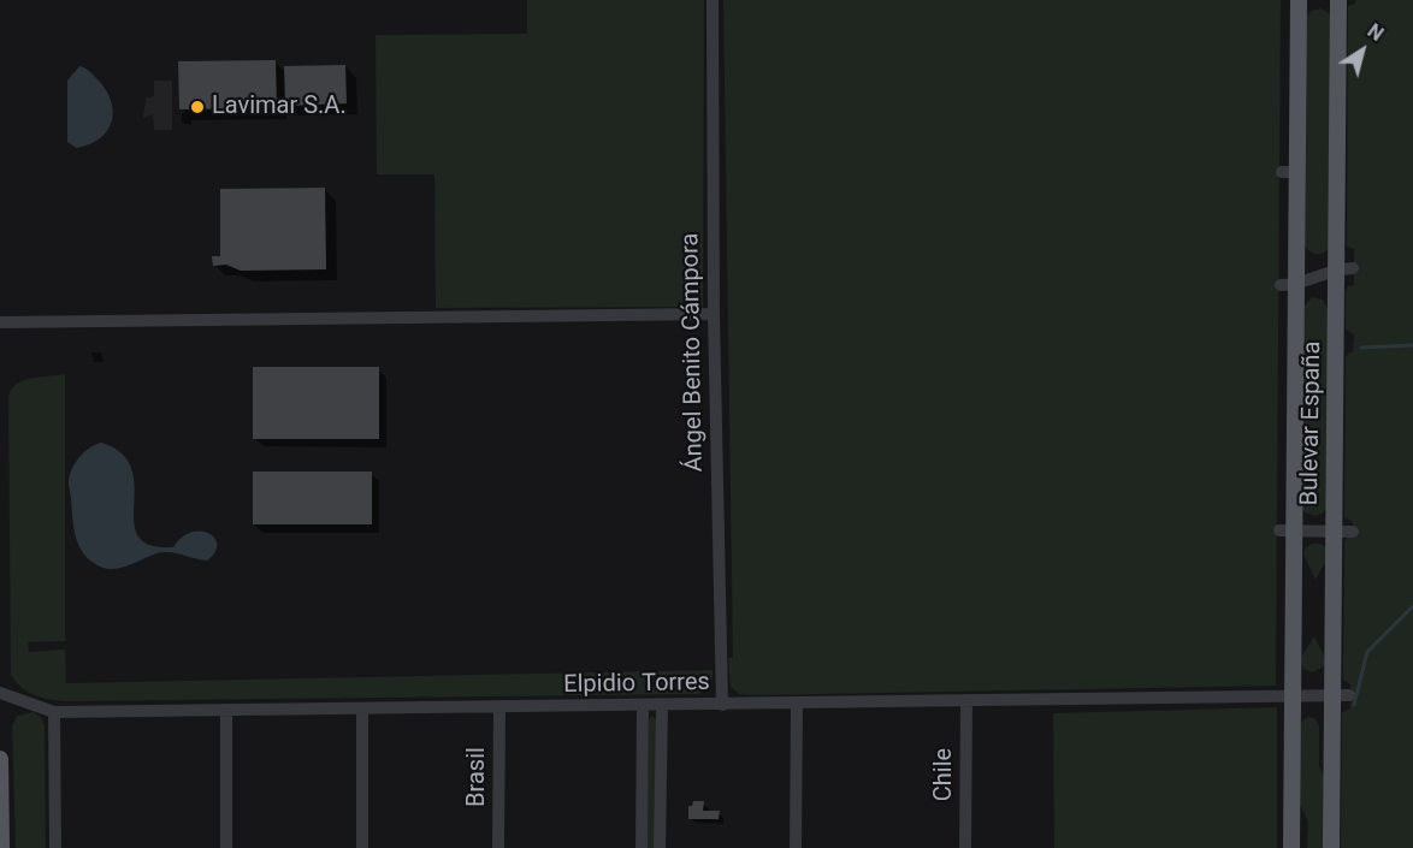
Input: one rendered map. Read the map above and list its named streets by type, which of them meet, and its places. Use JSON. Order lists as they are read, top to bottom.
{
  "streets": {
    "main road": ["Bulevar España"],
    "street": [
      "Ángel Benito Cámpora",
      "Elpidio Torres",
      "Chile",
      "Brasil"
    ]
  },
  "crossings": [
    ["Ángel Benito Cámpora", "Elpidio Torres"],
    ["Bulevar España", "Elpidio Torres"],
    ["Elpidio Torres", "Chile"],
    ["Elpidio Torres", "Brasil"]
  ],
  "places": ["Lavimar S.A."],
  "north": "top right"
}
